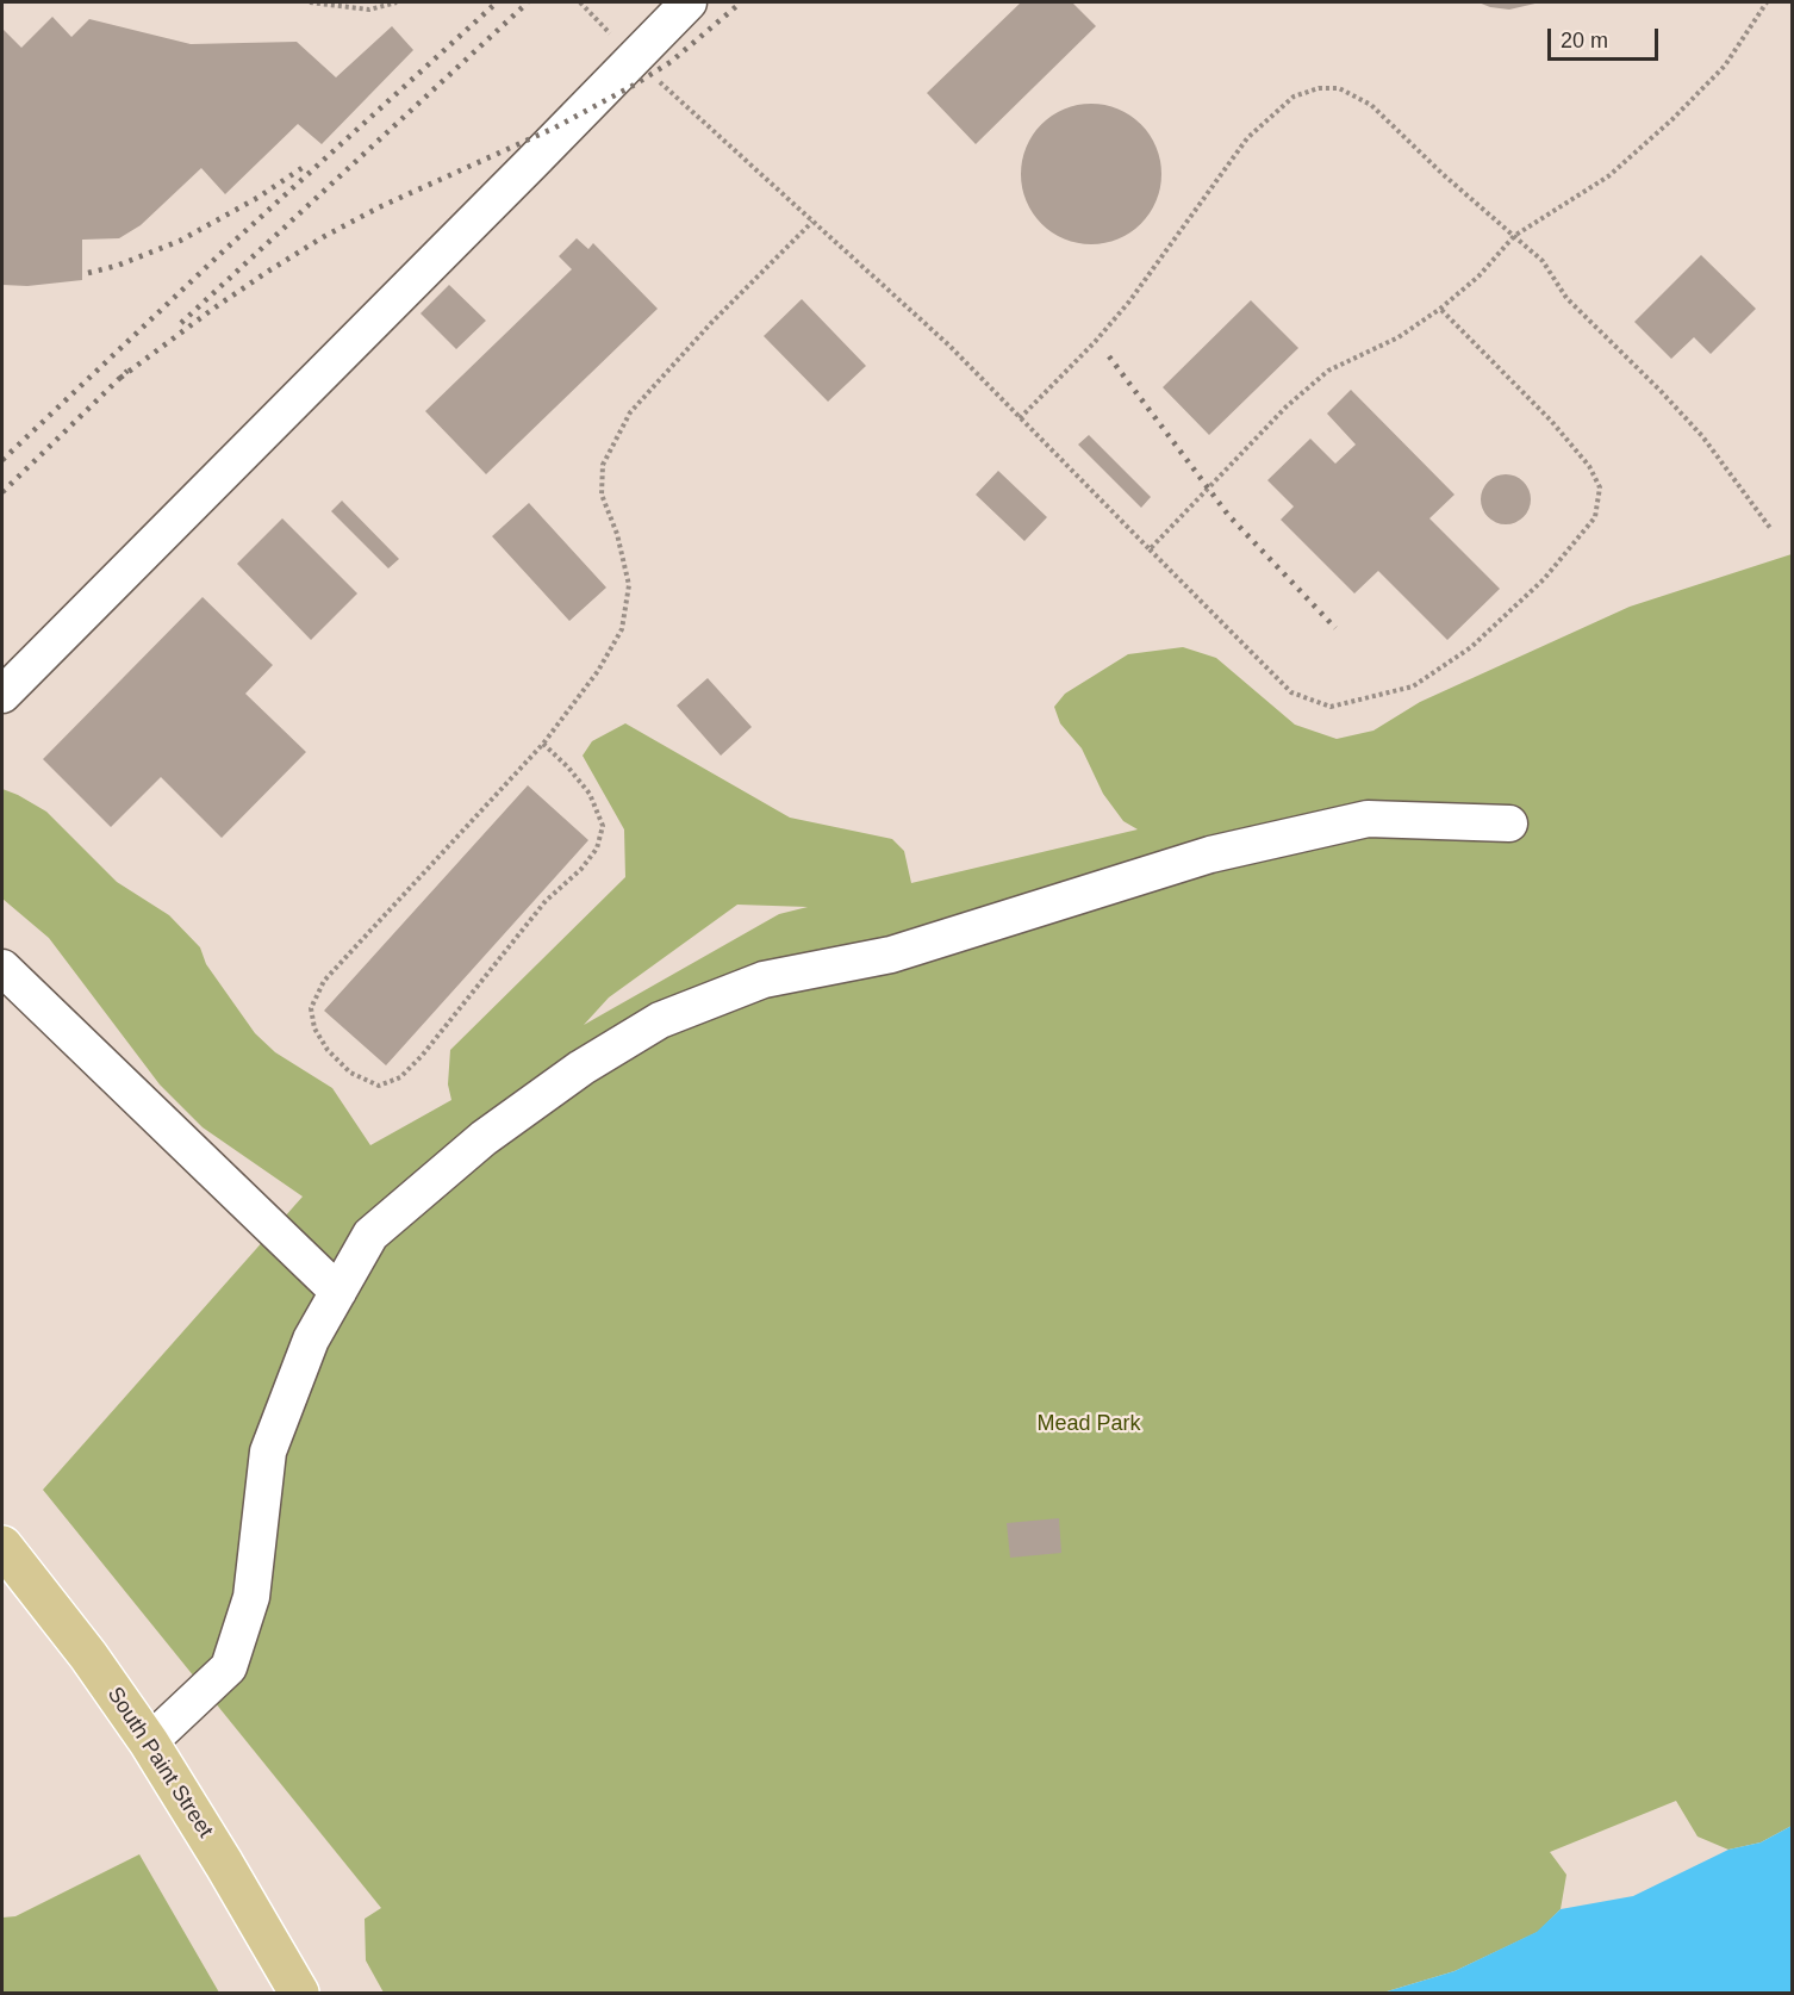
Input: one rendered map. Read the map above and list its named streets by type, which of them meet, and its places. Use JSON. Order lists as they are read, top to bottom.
{
  "streets": {
    "main road": ["South Paint Street"]
  },
  "parks": ["Mead Park"],
  "scale_bar": "20 m"
}
